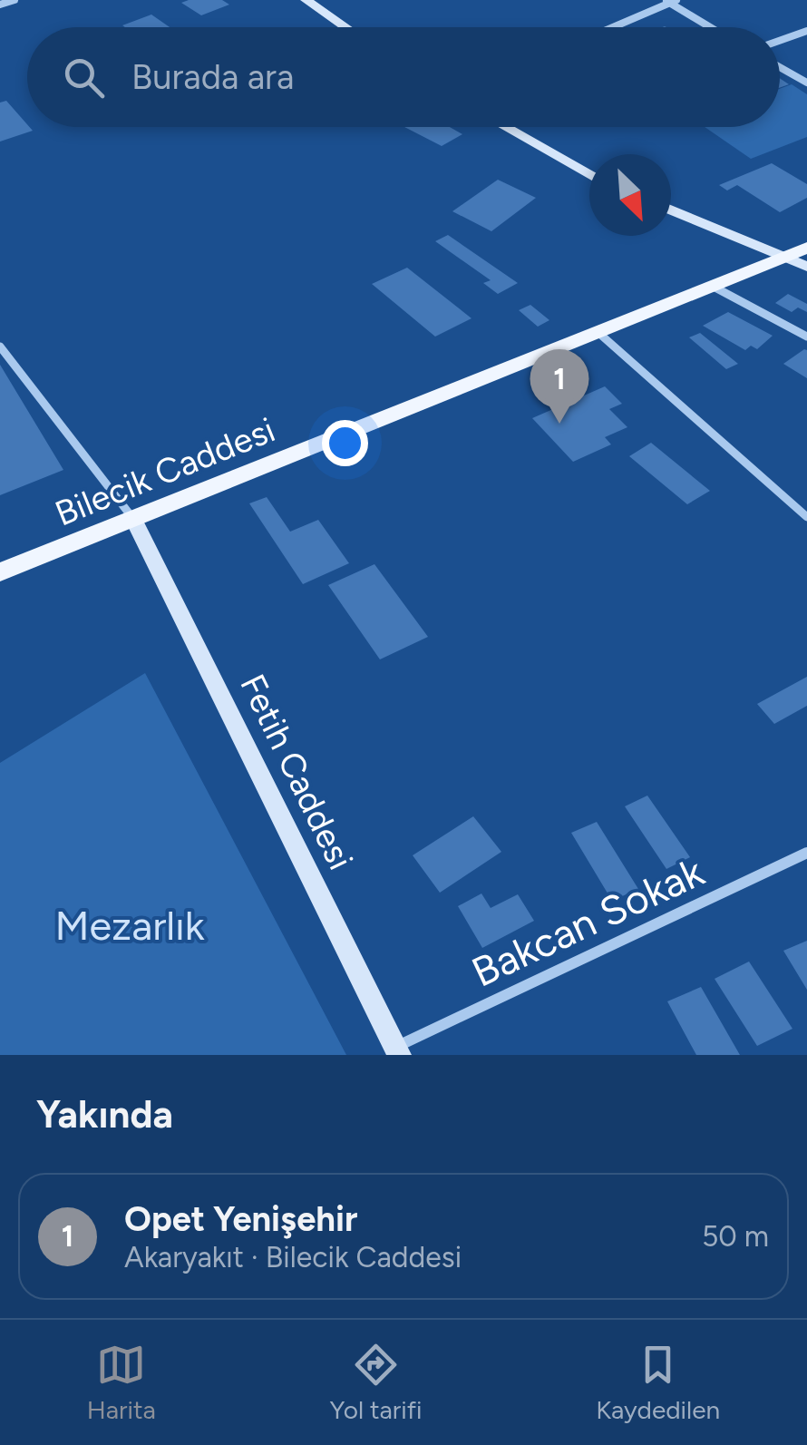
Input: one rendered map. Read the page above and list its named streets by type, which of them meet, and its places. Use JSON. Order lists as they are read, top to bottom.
{
  "streets": {
    "main road": ["Bilecik Caddesi"],
    "street": ["Fetih Caddesi", "Bakcan Sokak"]
  },
  "crossings": [
    ["Bilecik Caddesi", "Fetih Caddesi"],
    ["Fetih Caddesi", "Bakcan Sokak"]
  ],
  "parks": ["Mezarlık"],
  "north": "bottom right",
  "page": {
    "search": "Burada ara",
    "pins": "1",
    "heading": "Yakında",
    "list": [
      {
        "mark": "1",
        "name": "Opet Yenişehir",
        "note": "Akaryakıt · Bilecik Caddesi",
        "value": "50 m"
      }
    ],
    "nav": ["Harita", "Yol tarifi", "Kaydedilen"]
  }
}
